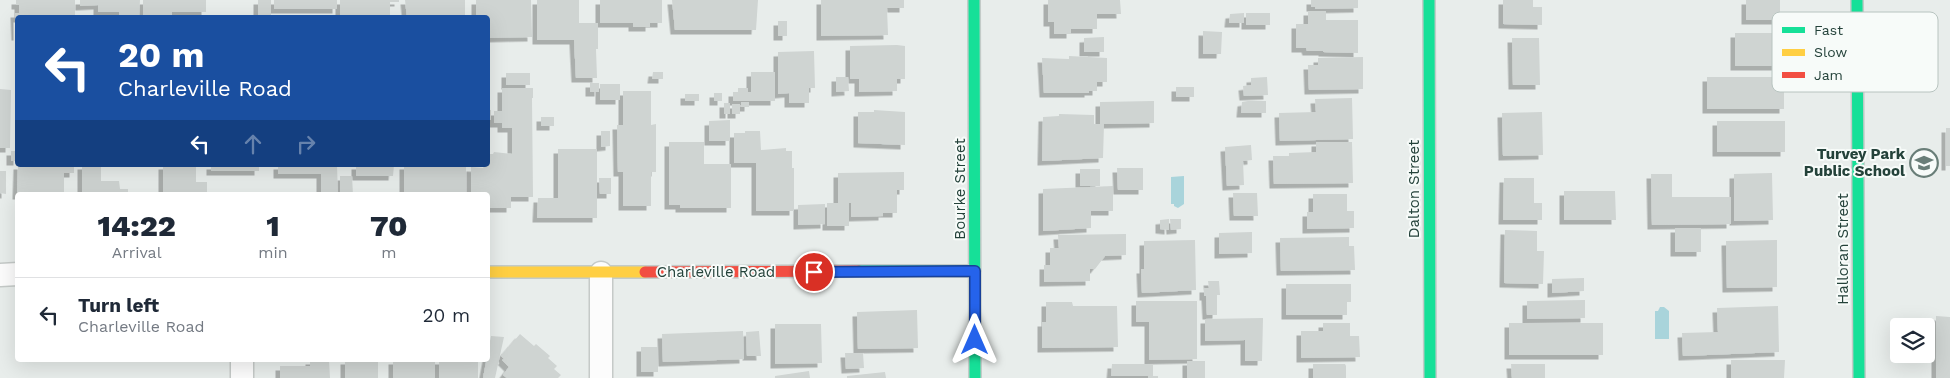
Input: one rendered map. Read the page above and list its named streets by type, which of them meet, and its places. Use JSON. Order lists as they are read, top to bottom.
{
  "streets": {
    "street": [
      "Bourke Street",
      "Dalton Street",
      "Halloran Street",
      "Charleville Road"
    ]
  },
  "crossings": [
    ["Bourke Street", "Charleville Road"]
  ],
  "places": {
    "school or university": ["Turvey Park Public School"]
  },
  "legend": ["Fast", "Slow", "Jam"],
  "page": {
    "turn": ["20 m", "Charleville Road"],
    "eta": [
      "14:22",
      "Arrival",
      "1",
      "min",
      "70",
      "m"
    ],
    "list": [
      {
        "name": "Turn left",
        "note": "Charleville Road",
        "value": "20 m"
      }
    ]
  }
}
